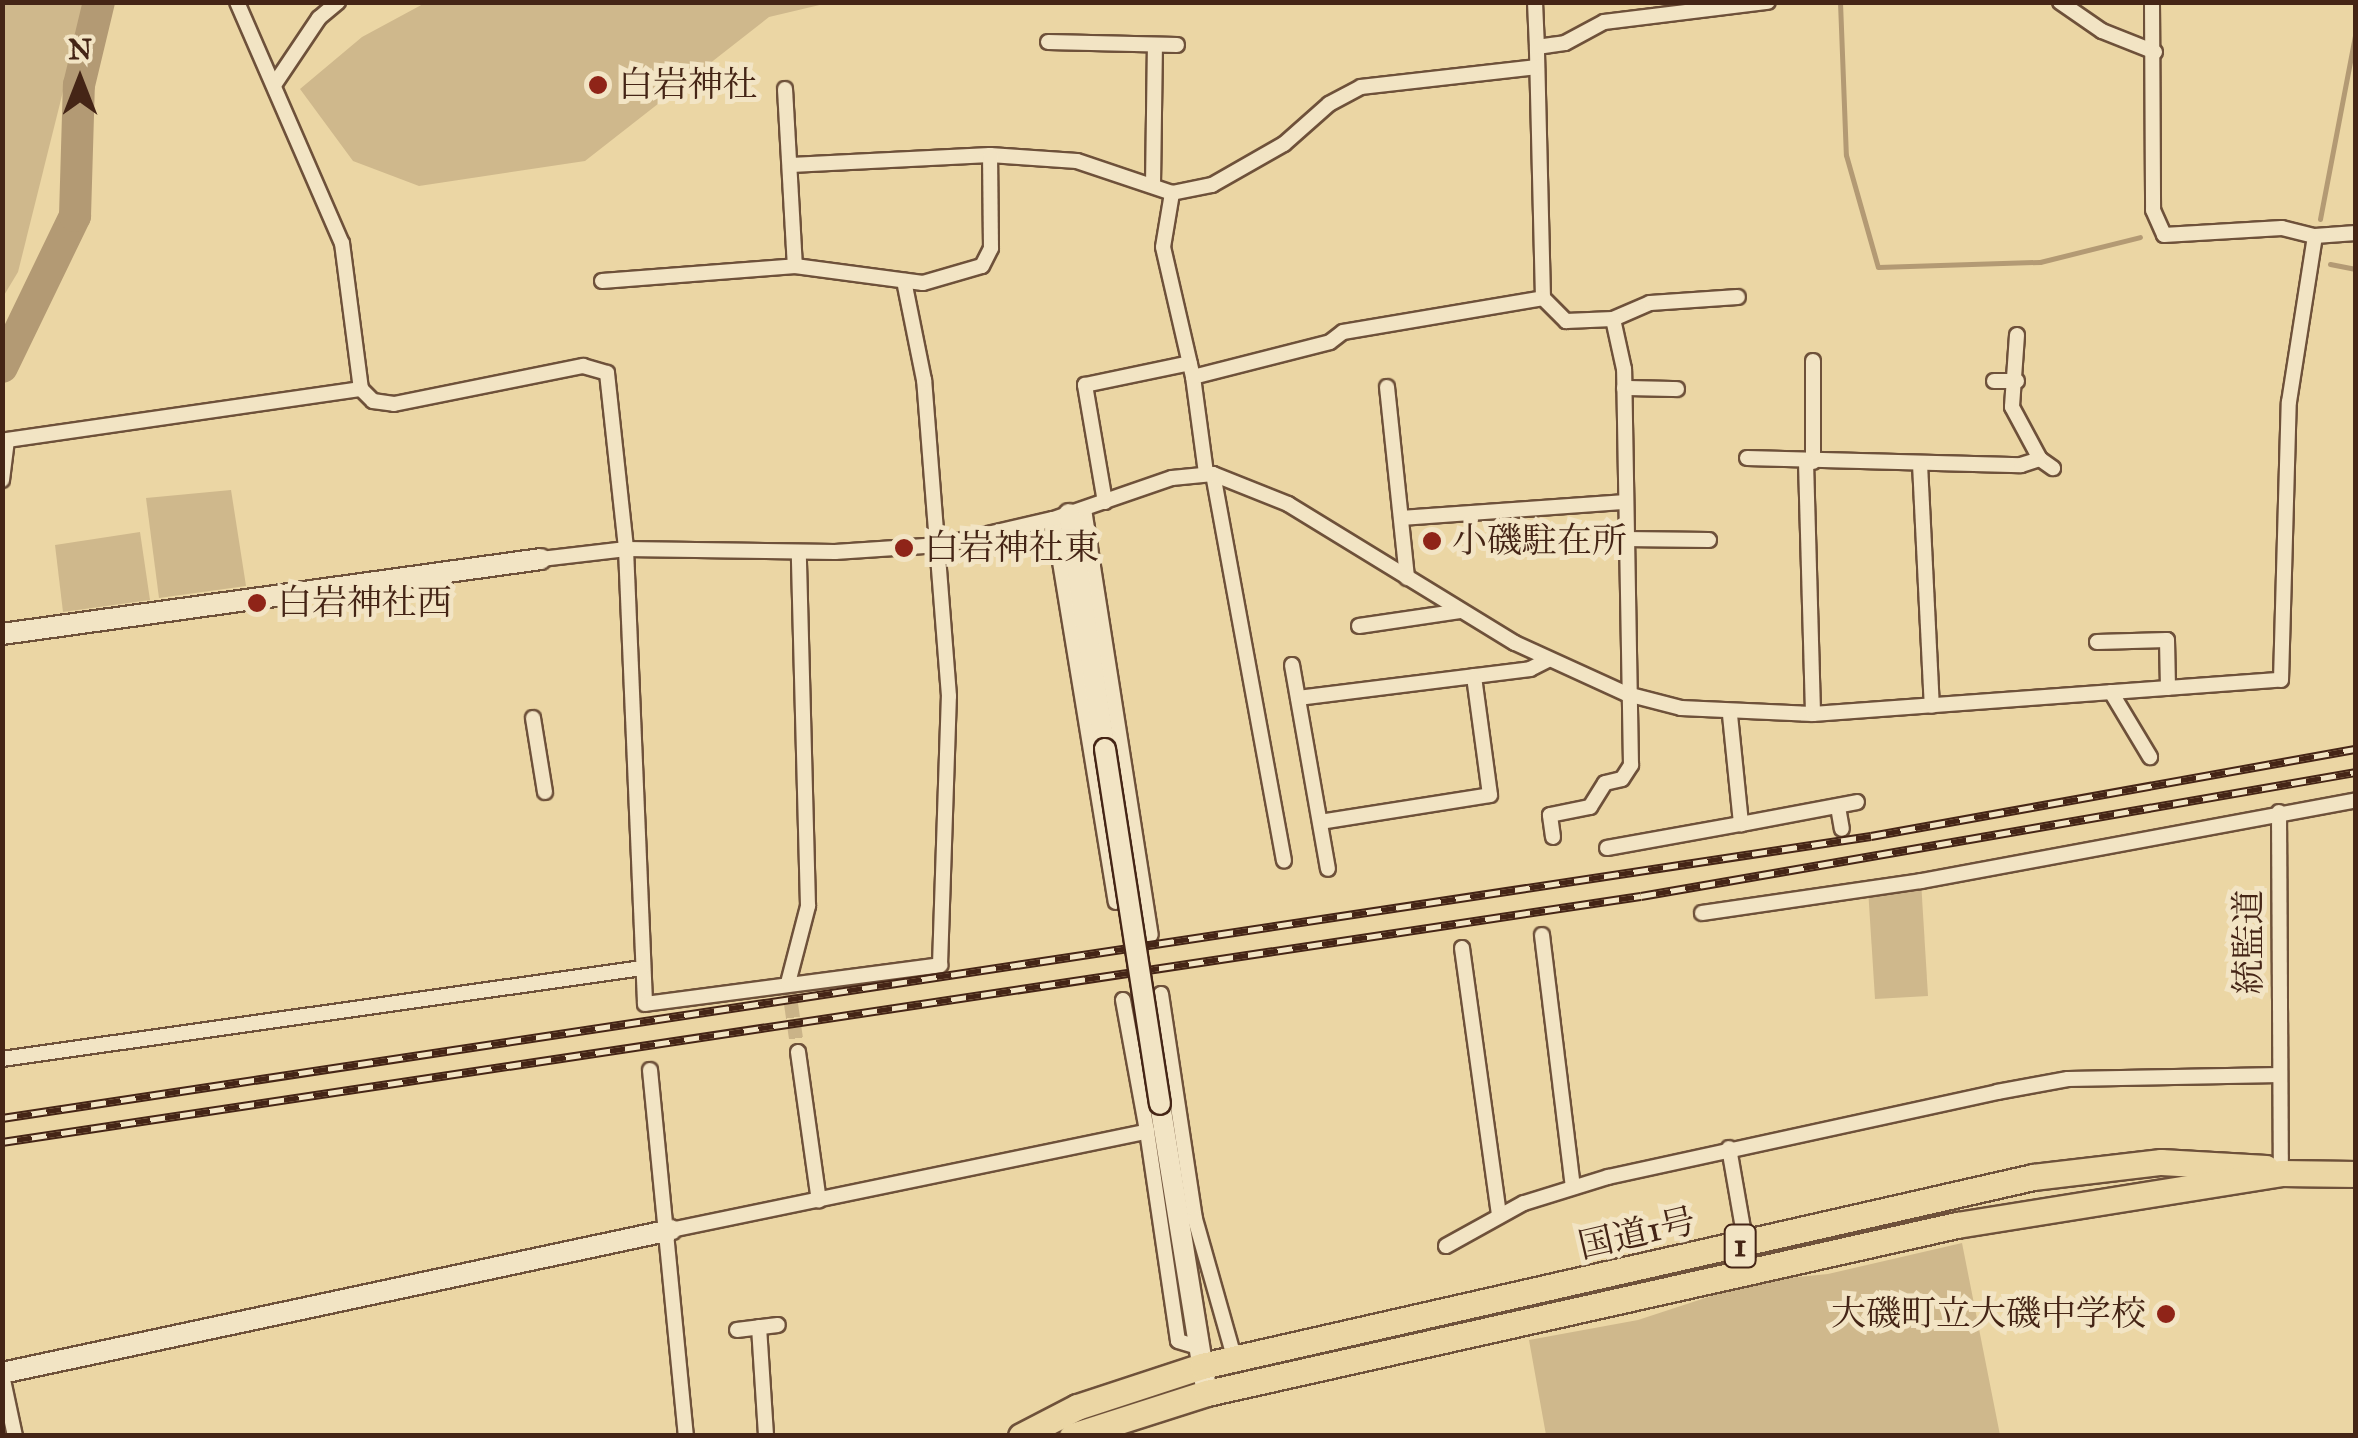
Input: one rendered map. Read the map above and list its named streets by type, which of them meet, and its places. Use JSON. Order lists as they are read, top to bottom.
{
  "streets": {
    "highway": ["国道1号", "1"],
    "street": ["統監道"]
  },
  "crossings": [
    ["統監道", "国道1号"]
  ],
  "places": [
    "白岩神社",
    "小磯駐在所",
    "白岩神社東",
    "白岩神社西",
    "大磯町立大磯中学校"
  ],
  "north": "top"
}
